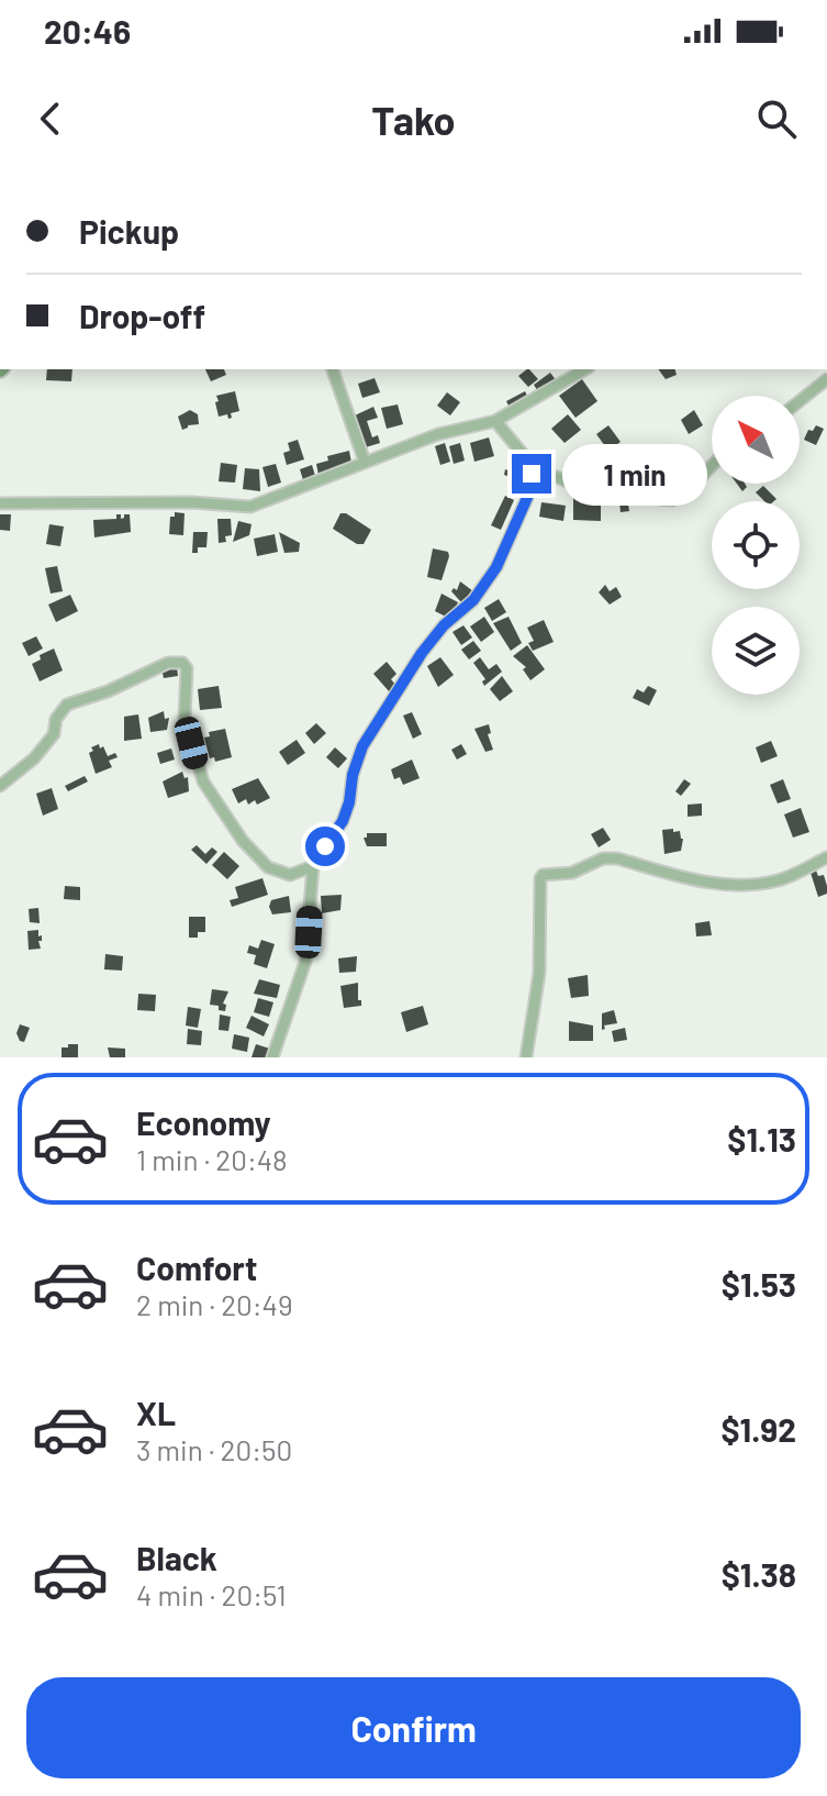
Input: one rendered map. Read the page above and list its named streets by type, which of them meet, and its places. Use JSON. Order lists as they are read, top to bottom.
{
  "north": "top left",
  "page": {
    "status": "20:46",
    "header": "Tako",
    "banner": ["Pickup", "Drop-off"],
    "bubble": "1 min",
    "list": [
      {
        "name": "Economy",
        "note": "1 min · 20:48",
        "value": "$1.13"
      },
      {
        "name": "Comfort",
        "note": "2 min · 20:49",
        "value": "$1.53"
      },
      {
        "name": "XL",
        "note": "3 min · 20:50",
        "value": "$1.92"
      },
      {
        "name": "Black",
        "note": "4 min · 20:51",
        "value": "$1.38"
      }
    ],
    "buttons": "Confirm"
  }
}
